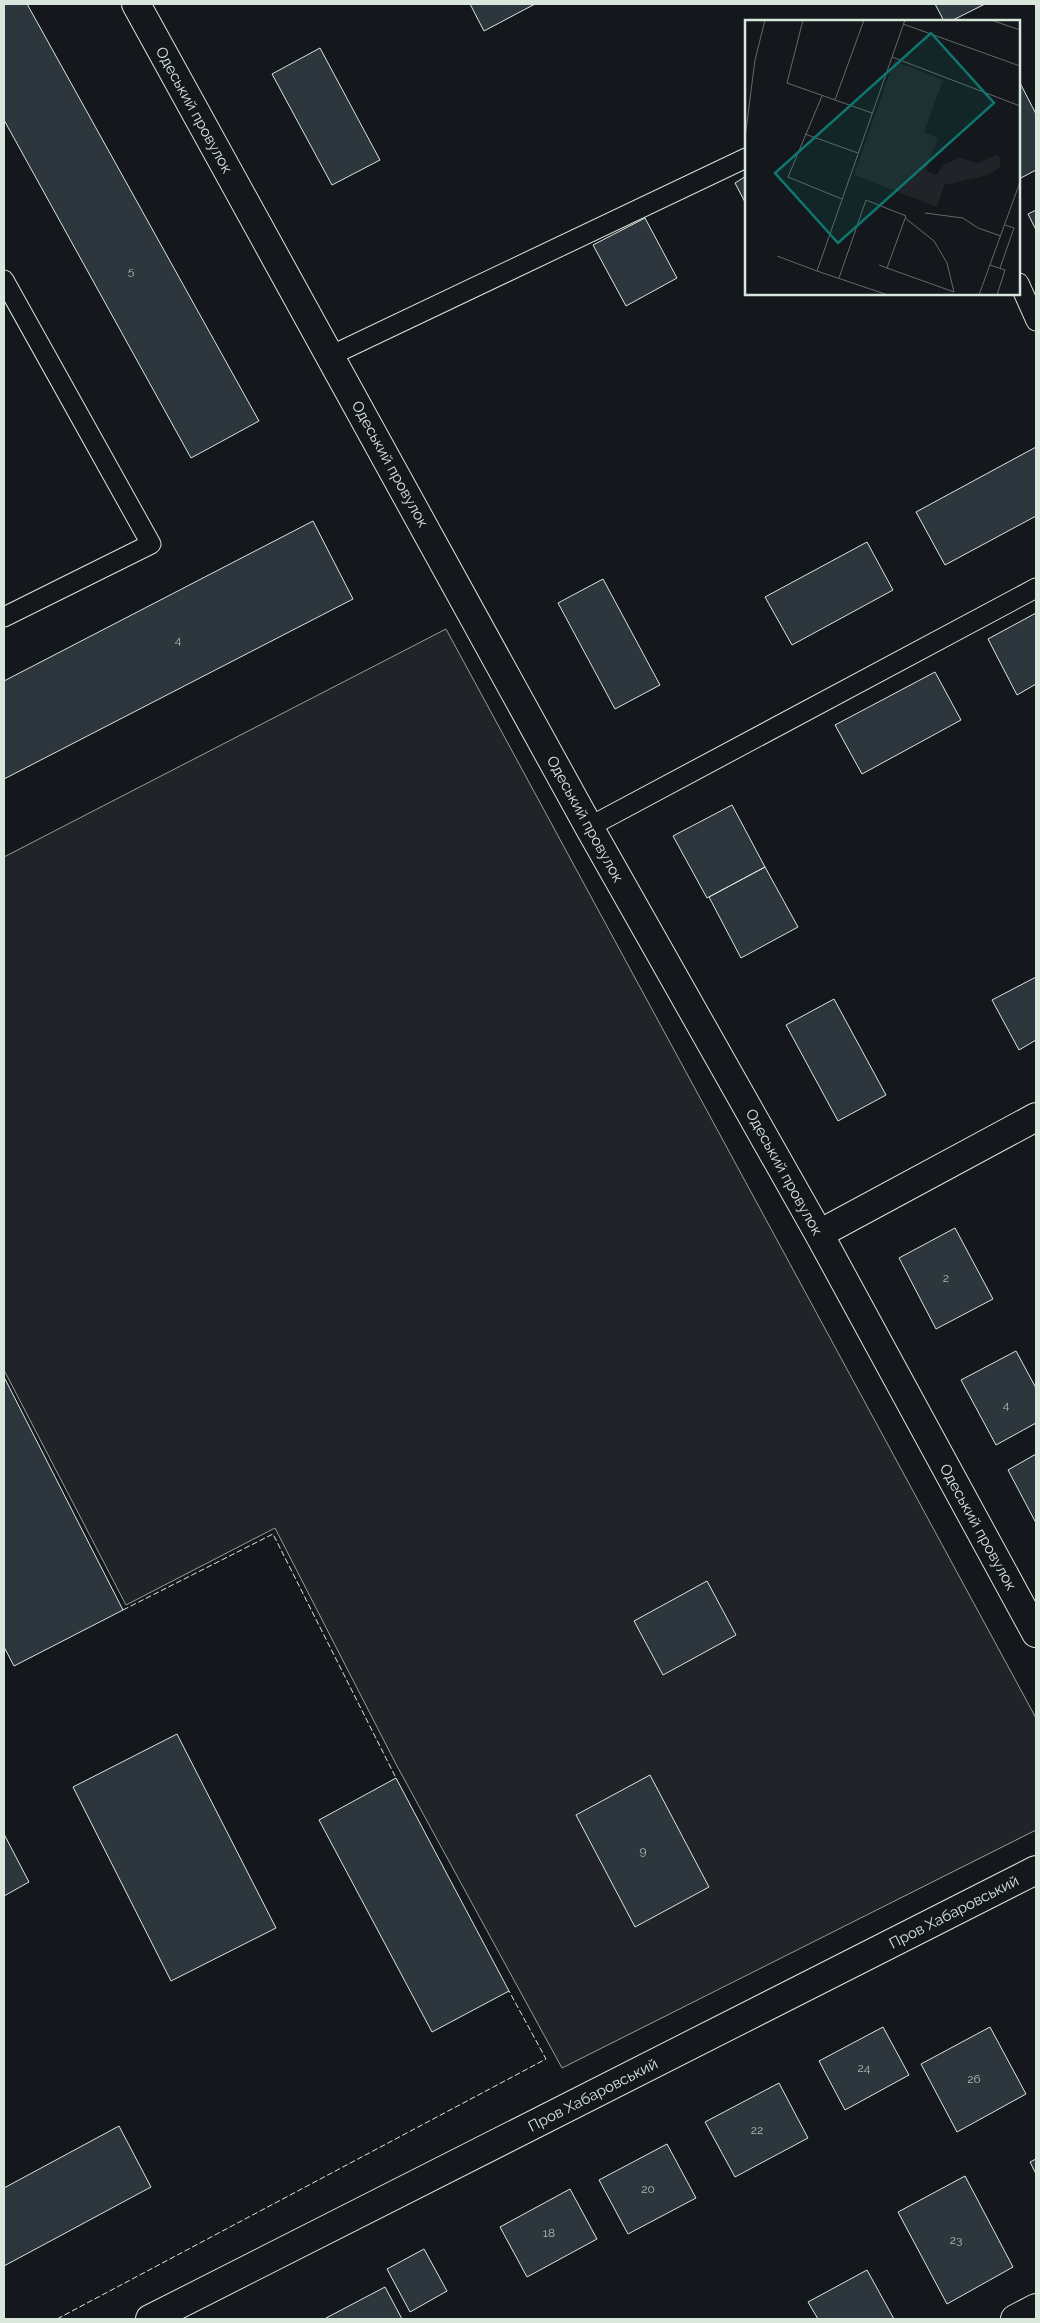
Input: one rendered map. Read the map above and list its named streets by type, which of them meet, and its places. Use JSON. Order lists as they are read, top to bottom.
{
  "streets": {
    "street": ["Одеський провулок", "Пров Хабаровський"]
  },
  "house_numbers": [
    "5",
    "4",
    "2",
    "4",
    "9",
    "24",
    "26",
    "22",
    "20",
    "18",
    "23"
  ]
}
